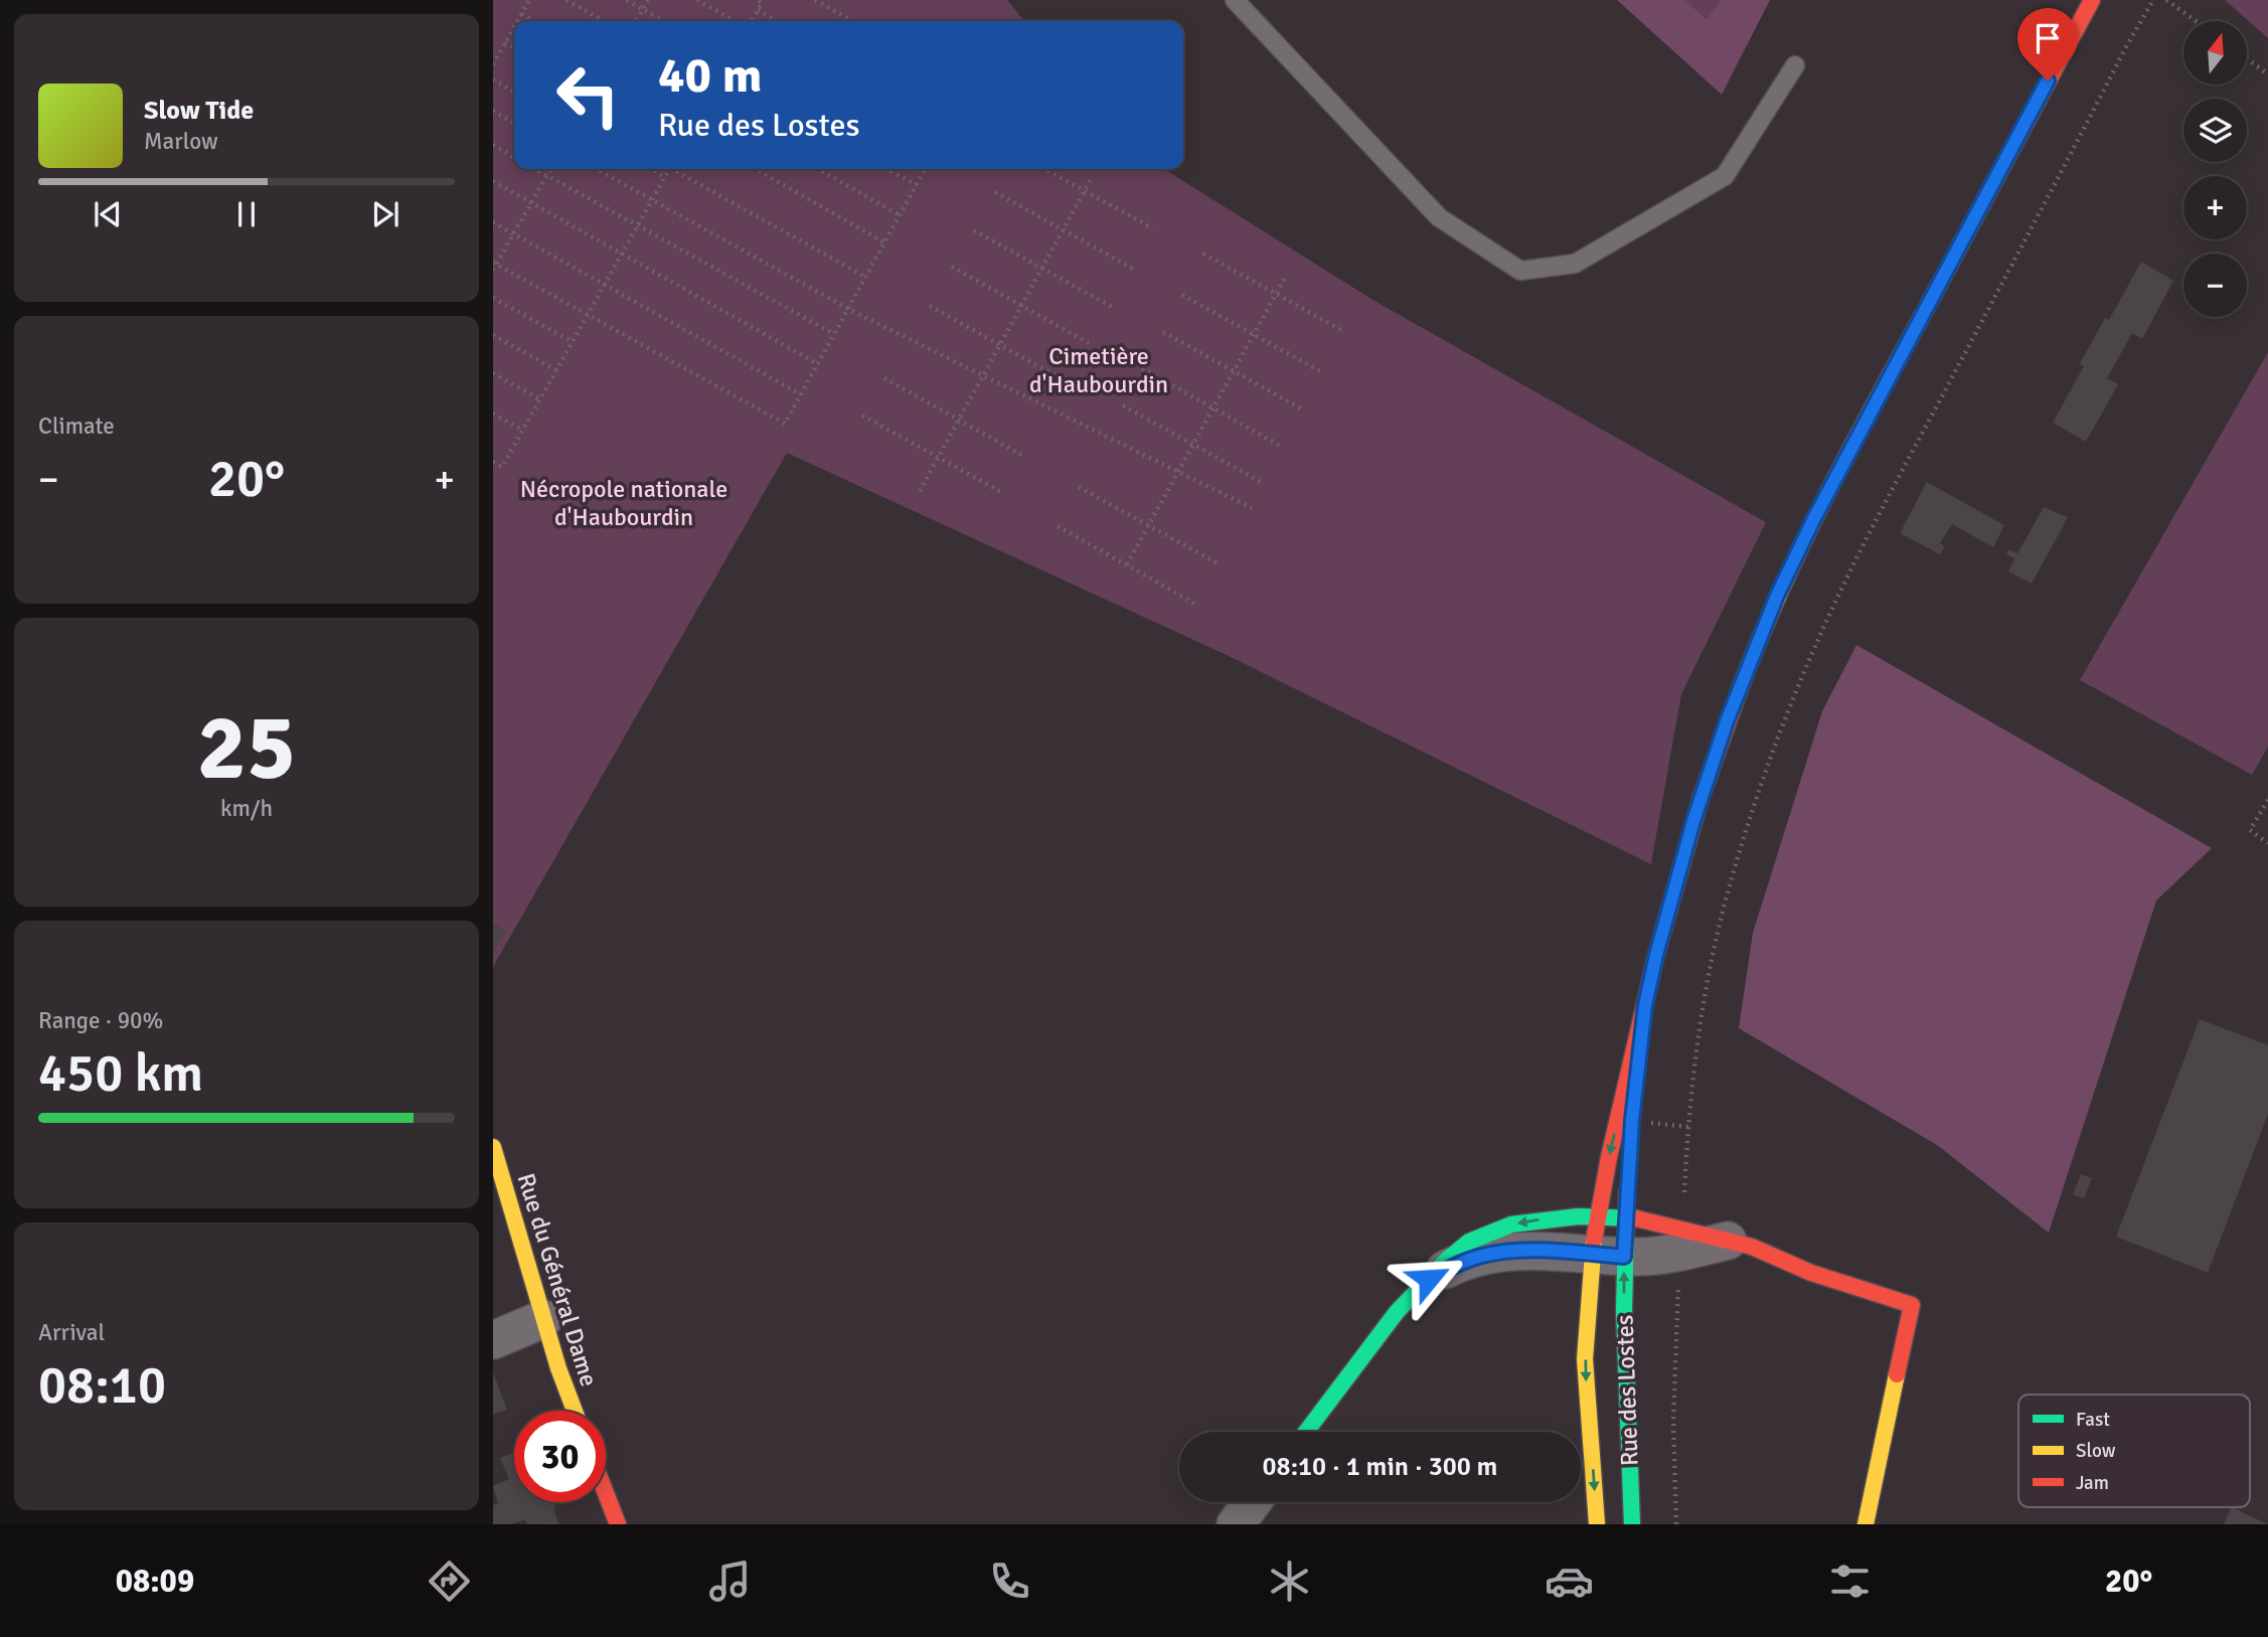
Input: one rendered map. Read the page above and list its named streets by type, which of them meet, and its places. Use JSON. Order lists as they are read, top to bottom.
{
  "streets": {
    "main road": ["Rue du Général Dame", "Rue des Lostes"]
  },
  "parks": ["Cimetière d'Haubourdin", "Nécropole nationale d'Haubourdin"],
  "legend": ["Fast", "Slow", "Jam"],
  "north": "top",
  "page": {
    "map_buttons": ["+", "−"],
    "turn": ["40 m", "Rue des Lostes"],
    "song": ["Slow Tide", "Marlow"],
    "tile": [
      "Climate",
      ["25", "km/h"],
      ["Range · 90%", "450 km"],
      ["Arrival", "08:10"]
    ],
    "heat": ["−", "20°", "+"],
    "limit": "30",
    "trip": "08:10 · 1 min · 300 m",
    "tabs": ["08:09", "20°"]
  }
}
